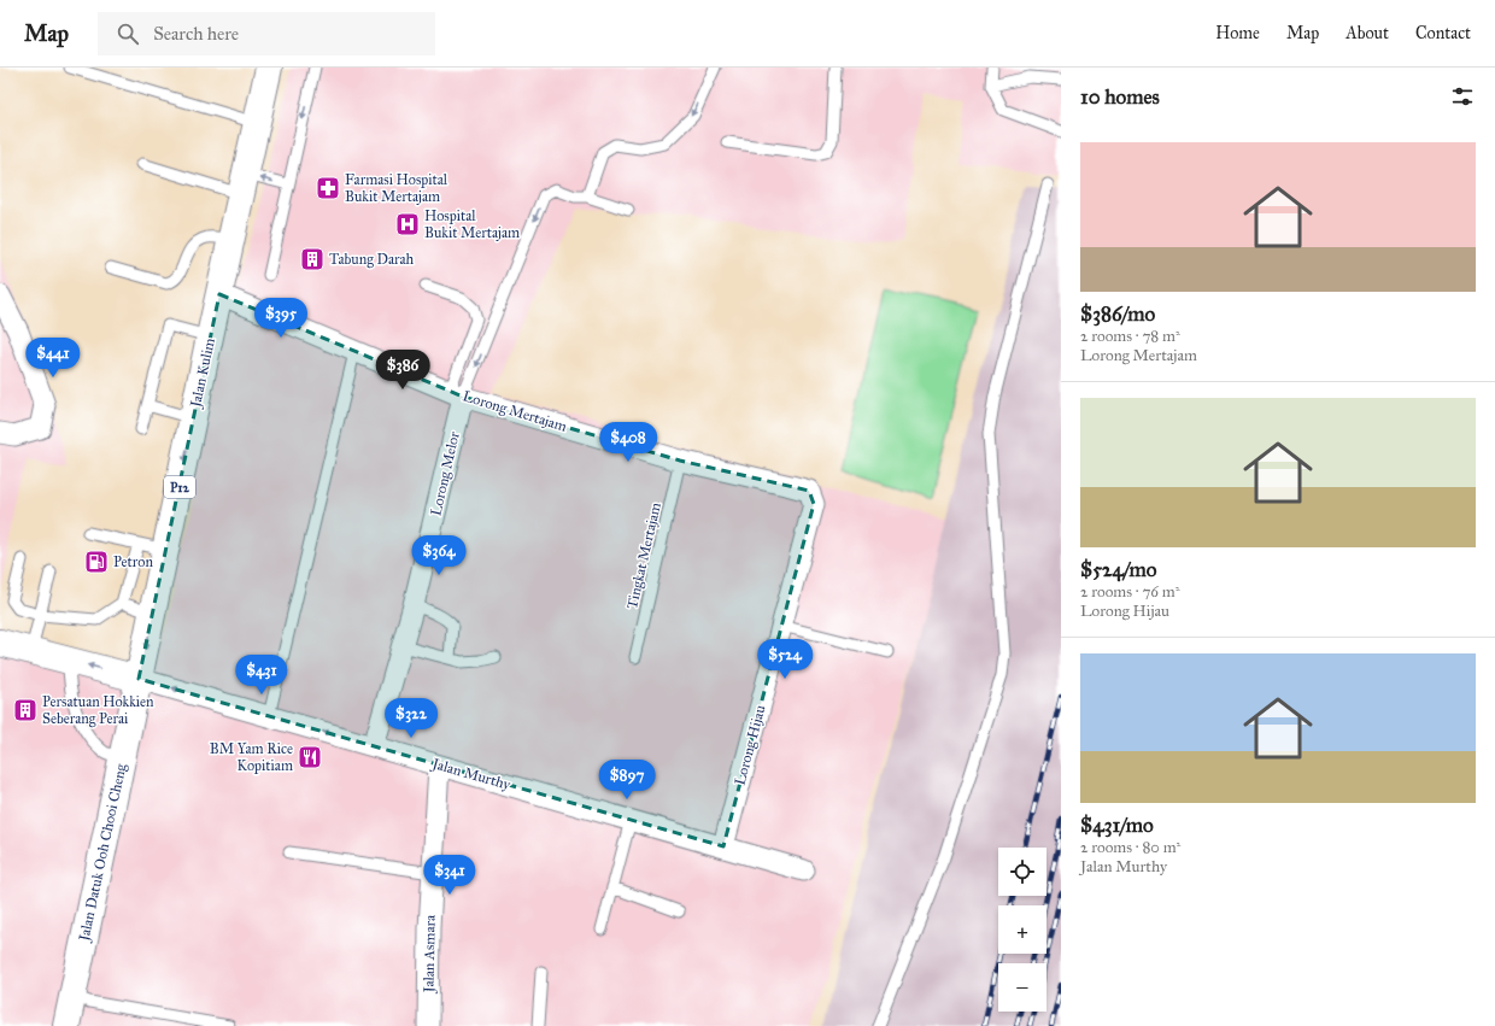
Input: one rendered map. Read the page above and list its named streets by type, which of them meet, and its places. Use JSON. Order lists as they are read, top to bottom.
{
  "streets": {
    "main road": ["Jalan Kulim", "P12", "Jalan Datuk Ooh Chooi Cheng"],
    "street": [
      "Lorong Mertajam",
      "Lorong Melor",
      "Lorong Hijau",
      "Jalan Murthy",
      "Jalan Asmara"
    ],
    "lane": ["Tingkat Mertajam"]
  },
  "crossings": [
    ["Jalan Kulim", "Lorong Mertajam"],
    ["Jalan Kulim", "Jalan Murthy"],
    ["Jalan Kulim", "Jalan Datuk Ooh Chooi Cheng"],
    ["Lorong Mertajam", "Lorong Melor"],
    ["Lorong Mertajam", "Tingkat Mertajam"],
    ["Lorong Mertajam", "Lorong Hijau"],
    ["Lorong Melor", "Jalan Murthy"],
    ["Lorong Hijau", "Jalan Murthy"],
    ["Jalan Murthy", "Jalan Datuk Ooh Chooi Cheng"],
    ["Jalan Murthy", "Jalan Asmara"]
  ],
  "one_way": ["Jalan Murthy"],
  "places": {
    "pharmacy": ["Farmasi Hospital Bukit Mertajam"],
    "hospital": ["Hospital Bukit Mertajam"],
    "building": ["Tabung Darah", "Persatuan Hokkien Seberang Perai"],
    "fuel station": ["Petron"],
    "restaurant": ["BM Yam Rice Kopitiam"]
  },
  "page": {
    "header": "Map",
    "search": "Search here",
    "nav": [
      "Home",
      "Map",
      "About",
      "Contact"
    ],
    "heading": "10 homes",
    "list": [
      {
        "name": "$386/mo",
        "note": "2 rooms · 78 m² · Lorong Mertajam"
      },
      {
        "name": "$524/mo",
        "note": "2 rooms · 76 m² · Lorong Hijau"
      },
      {
        "name": "$431/mo",
        "note": "2 rooms · 80 m² · Jalan Murthy"
      }
    ],
    "price": [
      "$395",
      "$441",
      "$386",
      "$408",
      "$364",
      "$524",
      "$431",
      "$322",
      "$897",
      "$341"
    ],
    "map_buttons": ["+", "−"]
  }
}
